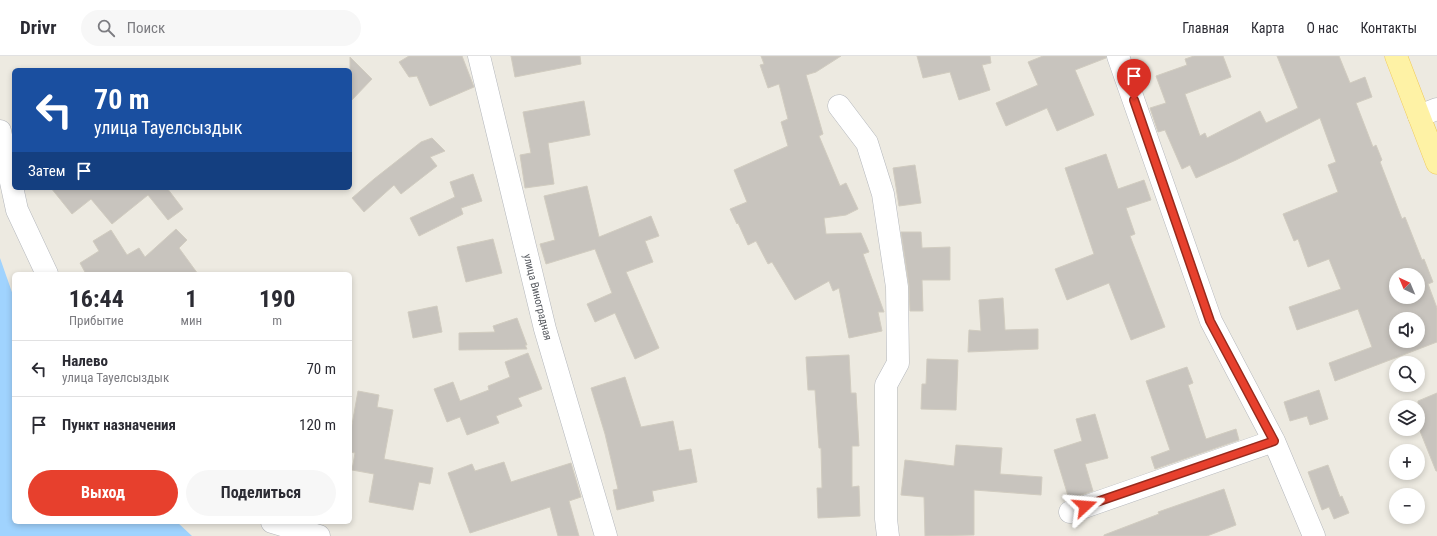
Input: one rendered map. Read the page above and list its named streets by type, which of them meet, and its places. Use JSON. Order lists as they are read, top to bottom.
{
  "streets": {
    "street": ["улица Виноградная"]
  },
  "north": "top left",
  "page": {
    "header": "Drivr",
    "search": "Поиск",
    "nav": [
      "Главная",
      "Карта",
      "О нас",
      "Контакты"
    ],
    "turn": ["70 m", "улица Тауелсыздык"],
    "then": "Затем",
    "map_buttons": ["+", "−"],
    "eta": [
      "16:44",
      "Прибытие",
      "1",
      "мин",
      "190",
      "m"
    ],
    "list": [
      {
        "name": "Налево",
        "note": "улица Тауелсыздык",
        "value": "70 m"
      },
      {
        "name": "Пункт назначения",
        "value": "120 m"
      }
    ],
    "buttons": ["Выход", "Поделиться"]
  }
}
